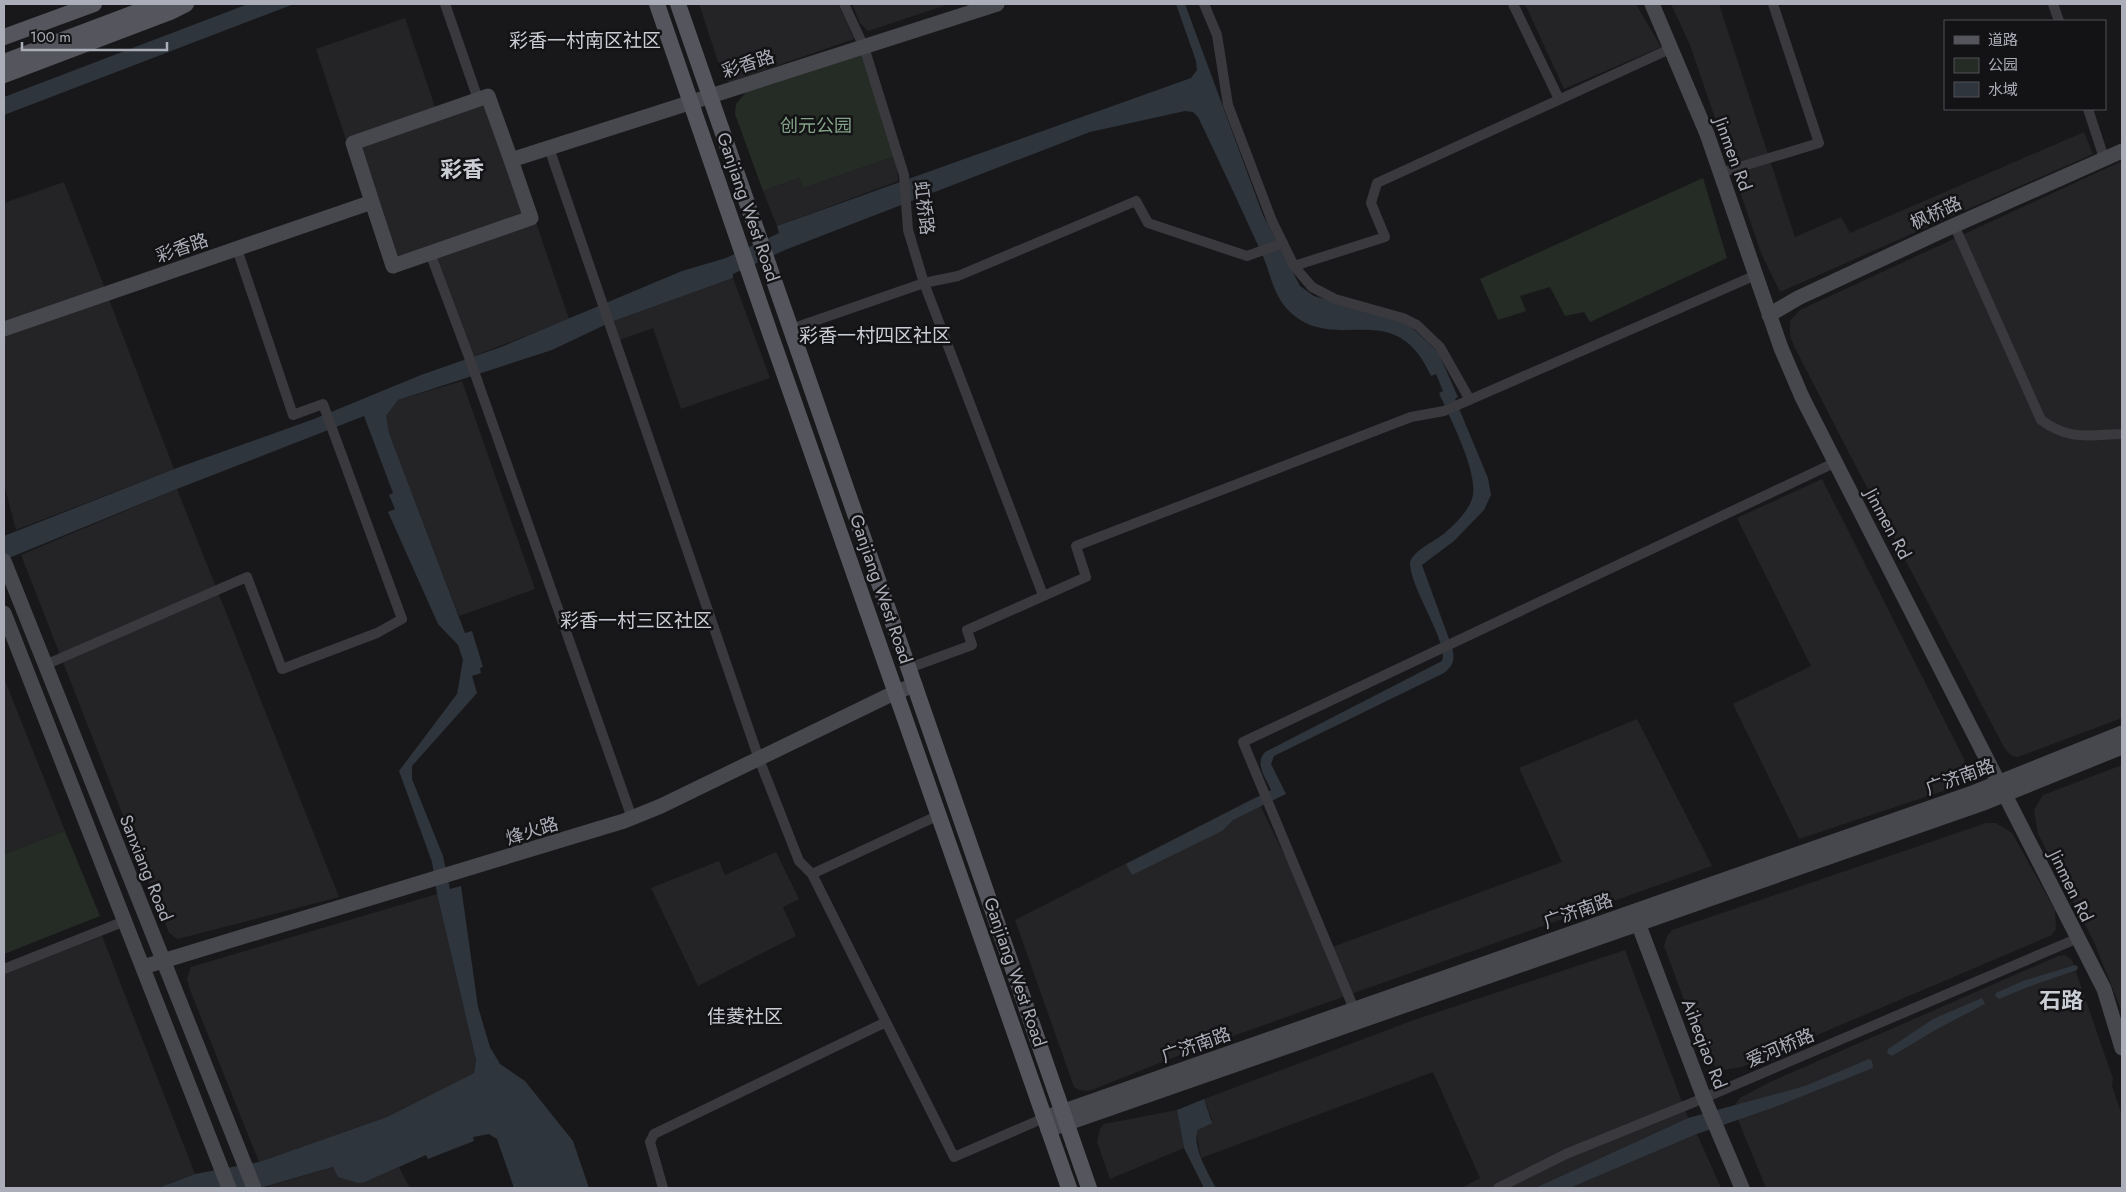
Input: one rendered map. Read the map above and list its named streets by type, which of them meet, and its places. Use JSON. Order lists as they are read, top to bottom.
{
  "streets": {
    "main road": [
      "彩香路",
      "Jinmen Rd",
      "Ganjiang West Road",
      "枫桥路",
      "广济南路",
      "烽火路",
      "Sanxiang Road",
      "Aiheqiao Rd"
    ],
    "street": ["虹桥路", "爱河桥路"]
  },
  "crossings": [
    ["彩香路", "Ganjiang West Road"],
    ["彩香路", "虹桥路"],
    ["Jinmen Rd", "枫桥路"],
    ["Jinmen Rd", "广济南路"],
    ["Jinmen Rd", "爱河桥路"],
    ["Ganjiang West Road", "广济南路"],
    ["Ganjiang West Road", "烽火路"],
    ["广济南路", "Aiheqiao Rd"],
    ["烽火路", "Sanxiang Road"],
    ["Aiheqiao Rd", "爱河桥路"]
  ],
  "districts": [
    "彩香一村南区社区",
    "彩香",
    "彩香一村四区社区",
    "彩香一村三区社区",
    "石路",
    "佳菱社区"
  ],
  "parks": ["创元公园"],
  "legend": ["道路", "公园", "水域"],
  "scale_bar": "100 m"
}
